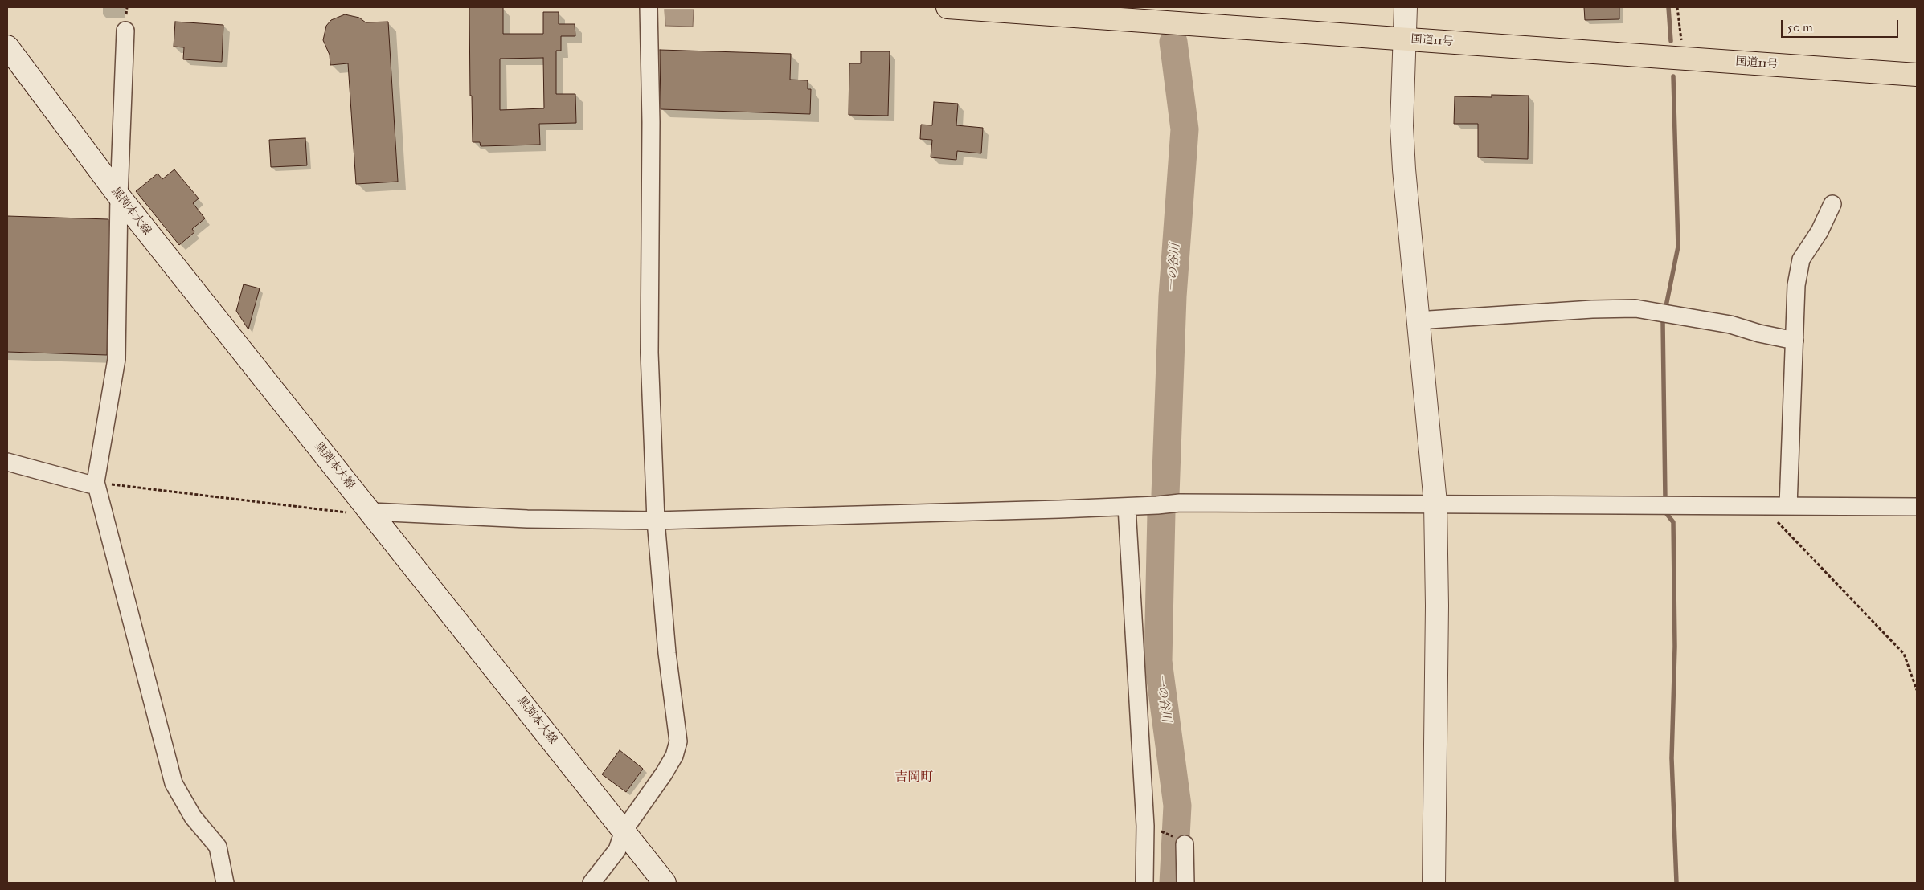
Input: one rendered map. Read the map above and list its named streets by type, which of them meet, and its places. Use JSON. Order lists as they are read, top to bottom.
{
  "streets": {
    "highway": ["国道11号"],
    "main road": ["黒渕本大線"]
  },
  "districts": ["吉岡町"],
  "water": ["一の谷川"],
  "scale_bar": "50 m"
}
